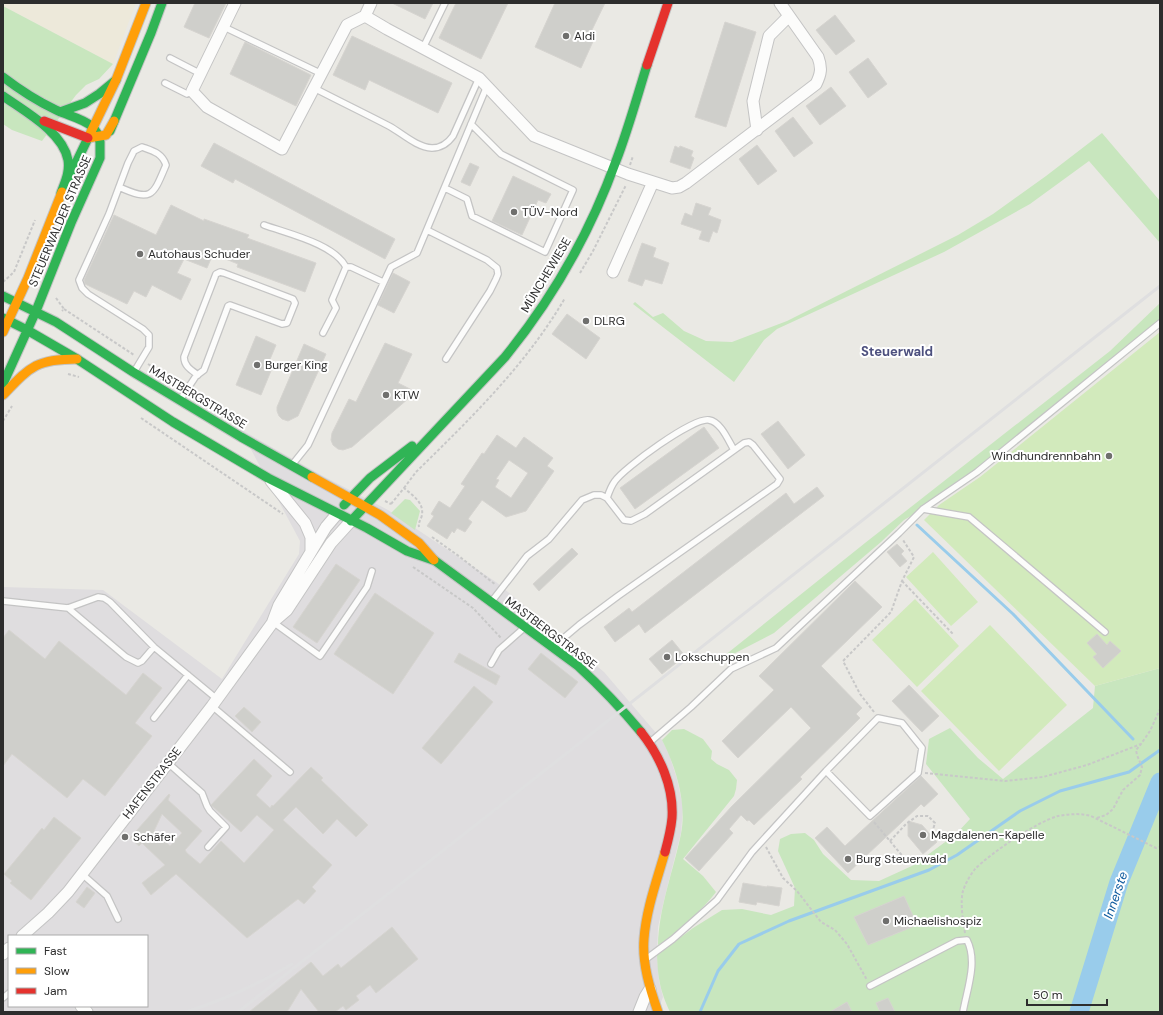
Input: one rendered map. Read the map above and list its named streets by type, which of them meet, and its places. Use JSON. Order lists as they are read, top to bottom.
{
  "streets": {
    "main road": ["STEUERWALDER STRASSE", "MÜNCHEWIESE", "MASTBERGSTRASSE"],
    "street": ["HAFENSTRASSE"]
  },
  "crossings": [
    ["STEUERWALDER STRASSE", "MASTBERGSTRASSE"],
    ["MÜNCHEWIESE", "MASTBERGSTRASSE"],
    ["MASTBERGSTRASSE", "HAFENSTRASSE"]
  ],
  "districts": ["Steuerwald"],
  "water": ["Innerste"],
  "places": [
    "Aldi",
    "TÜV-Nord",
    "Autohaus Schuder",
    "DLRG",
    "Burger King",
    "KTW",
    "Windhundrennbahn",
    "Lokschuppen",
    "Magdalenen-Kapelle",
    "Schäfer",
    "Burg Steuerwald",
    "Michaelishospiz"
  ],
  "legend": ["Fast", "Slow", "Jam"],
  "scale_bar": "50 m"
}
